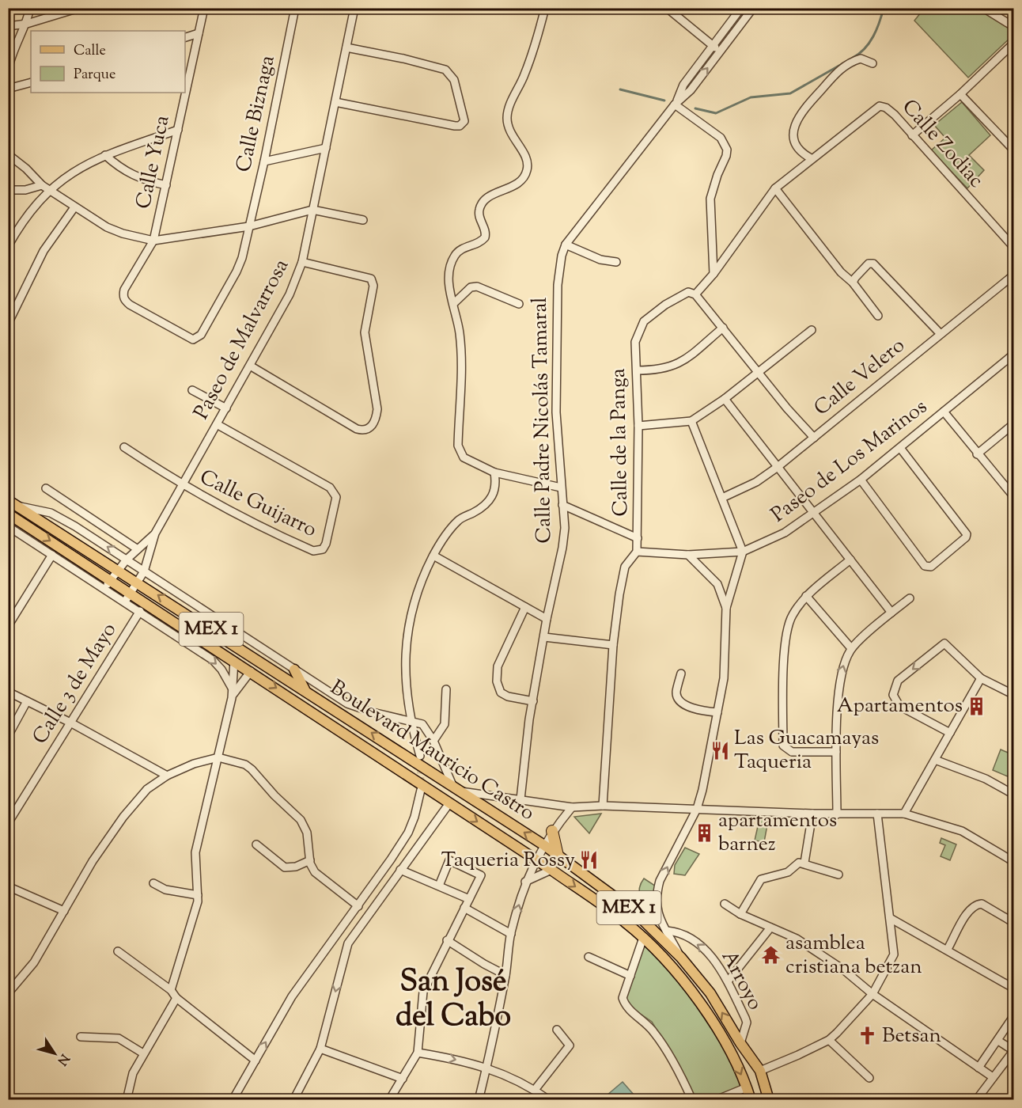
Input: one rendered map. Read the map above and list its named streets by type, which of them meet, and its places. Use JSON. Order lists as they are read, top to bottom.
{
  "streets": {
    "main road": ["MEX 1", "Boulevard Mauricio Castro"],
    "street": [
      "Calle Biznaga",
      "Calle Zodiac",
      "Calle Yuca",
      "Paseo de Malvarrosa",
      "Calle Velero",
      "Calle Padre Nicolás Tamaral",
      "Calle de la Panga",
      "Paseo de Los Marinos",
      "Calle Guijarro",
      "Calle 3 de Mayo",
      "Arroyo"
    ]
  },
  "crossings": [
    ["Calle Biznaga", "Calle Yuca"],
    ["Paseo de Malvarrosa", "Calle Guijarro"],
    ["Paseo de Malvarrosa", "Boulevard Mauricio Castro"],
    ["Calle de la Panga", "Paseo de Los Marinos"],
    ["Boulevard Mauricio Castro", "Arroyo"]
  ],
  "districts": ["San José del Cabo"],
  "places": {
    "building": ["Apartamentos", "apartamentos barnez"],
    "restaurant": ["Las Guacamayas Taqueria", "Taqueria Rossy"],
    "temple": ["asamblea cristiana betzan"],
    "church": ["Betsan"]
  },
  "legend": ["Calle", "Parque"],
  "north": "bottom right"
}
